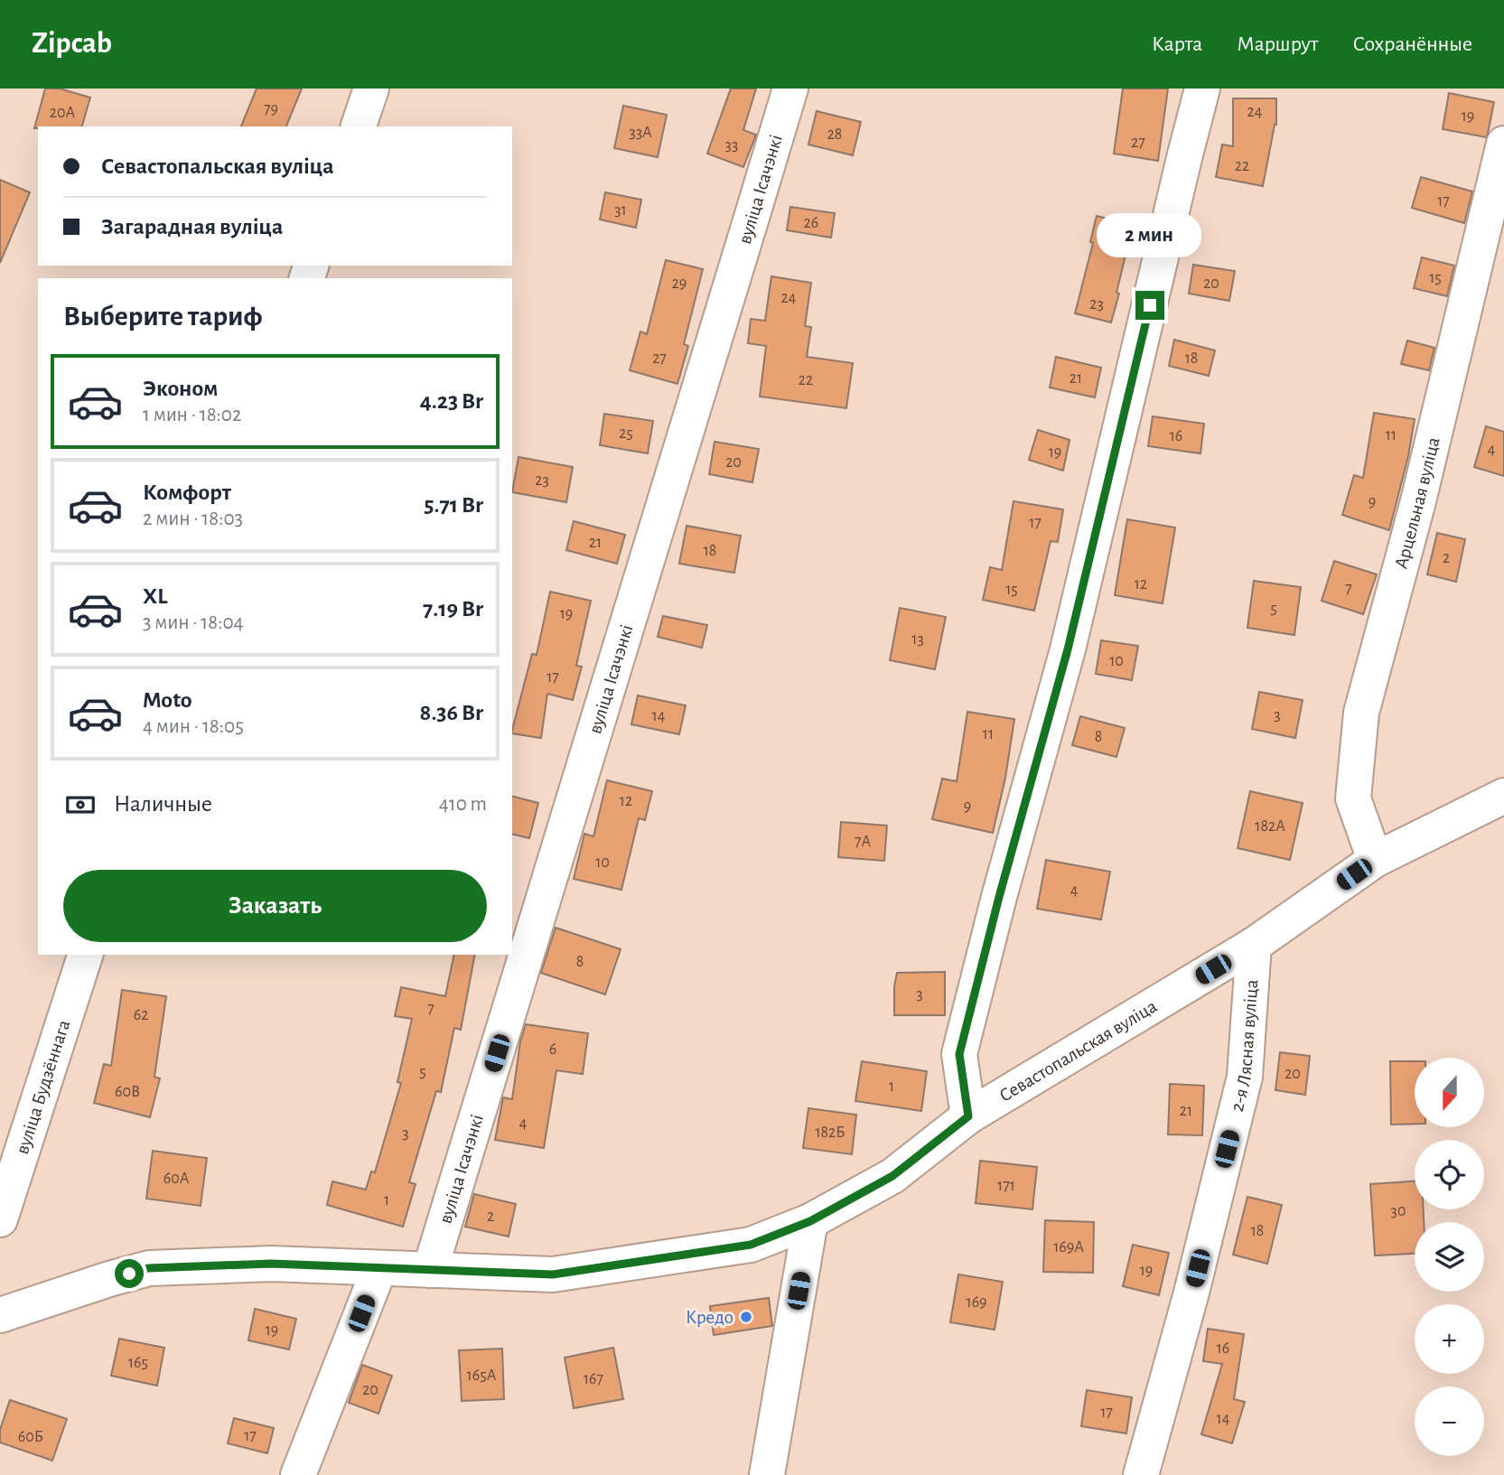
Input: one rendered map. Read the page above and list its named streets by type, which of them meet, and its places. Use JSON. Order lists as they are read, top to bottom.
{
  "streets": {
    "street": [
      "вуліца Ісачэнкі",
      "Арцельная вуліца",
      "2-я Лясная вуліца",
      "Севастопальская вуліца",
      "вуліца Будзённага"
    ]
  },
  "crossings": [
    ["вуліца Ісачэнкі", "Севастопальская вуліца"],
    ["Арцельная вуліца", "Севастопальская вуліца"],
    ["2-я Лясная вуліца", "Севастопальская вуліца"]
  ],
  "places": ["Кредо"],
  "house_numbers": [
    "79",
    "24",
    "20А",
    "19",
    "33А",
    "28",
    "27",
    "33",
    "22",
    "17",
    "31",
    "26",
    "15",
    "29",
    "20",
    "24",
    "23",
    "27",
    "18",
    "21",
    "22",
    "25",
    "11",
    "16",
    "4",
    "19",
    "20",
    "23",
    "9",
    "17",
    "21",
    "18",
    "2",
    "12",
    "7",
    "15",
    "5",
    "19",
    "13",
    "10",
    "17",
    "3",
    "14",
    "11",
    "8",
    "12",
    "9",
    "182А",
    "7А",
    "10",
    "4",
    "8",
    "3",
    "7",
    "62",
    "6",
    "5",
    "20",
    "1",
    "60В",
    "21",
    "4",
    "182Б",
    "3",
    "60А",
    "171",
    "1",
    "30",
    "2",
    "18",
    "169А",
    "19",
    "169",
    "19",
    "16",
    "165",
    "165А",
    "167",
    "20",
    "17",
    "14",
    "17",
    "60Б"
  ],
  "north": "bottom",
  "page": {
    "header": "Zipcab",
    "nav": ["Карта", "Маршрут", "Сохранённые"],
    "banner": ["Севастопальская вуліца", "Загарадная вуліца"],
    "bubble": "2 мин",
    "heading": "Выберите тариф",
    "list": [
      {
        "name": "Эконом",
        "note": "1 мин · 18:02",
        "value": "4.23 Br"
      },
      {
        "name": "Комфорт",
        "note": "2 мин · 18:03",
        "value": "5.71 Br"
      },
      {
        "name": "XL",
        "note": "3 мин · 18:04",
        "value": "7.19 Br"
      },
      {
        "name": "Moto",
        "note": "4 мин · 18:05",
        "value": "8.36 Br"
      }
    ],
    "pay": ["Наличные", "410 m"],
    "buttons": "Заказать",
    "map_buttons": ["+", "−"]
  }
}
